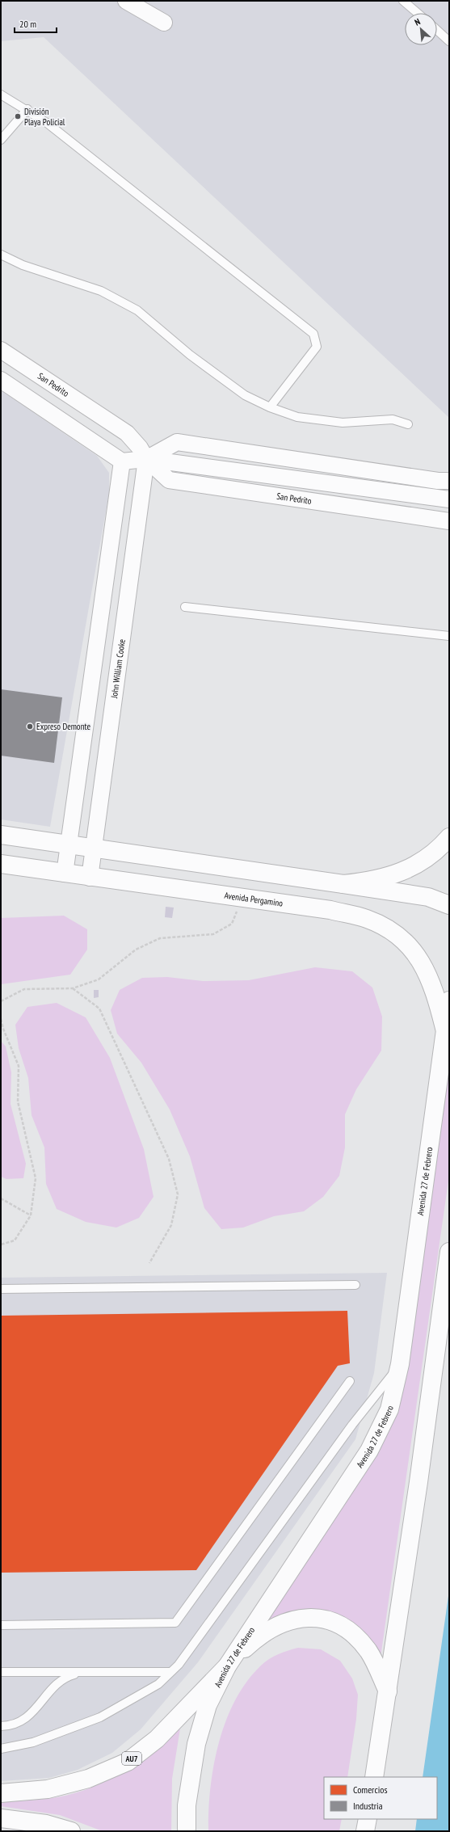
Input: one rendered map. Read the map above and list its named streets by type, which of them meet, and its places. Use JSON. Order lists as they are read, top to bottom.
{
  "streets": {
    "main road": ["Avenida Pergamino", "Avenida 27 de Febrero", "AU7"],
    "street": ["San Pedrito", "John William Cooke"]
  },
  "crossings": [
    ["San Pedrito", "John William Cooke"],
    ["John William Cooke", "Avenida Pergamino"],
    ["Avenida Pergamino", "Avenida 27 de Febrero"],
    ["Avenida 27 de Febrero", "AU7"]
  ],
  "places": ["División Playa Policial", "Expreso Demonte"],
  "legend": ["Comercios", "Industria"],
  "scale_bar": "20 m",
  "north": "top left"
}
